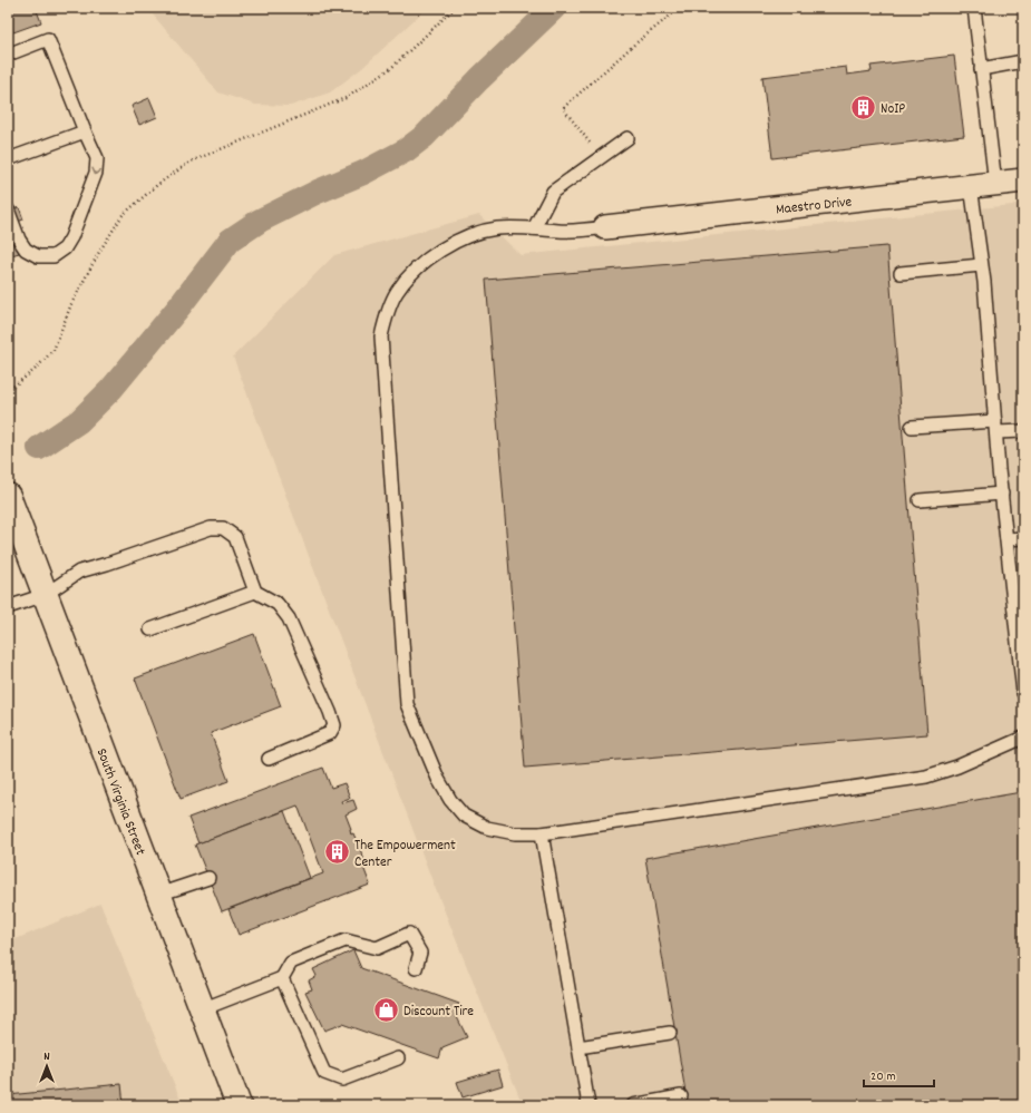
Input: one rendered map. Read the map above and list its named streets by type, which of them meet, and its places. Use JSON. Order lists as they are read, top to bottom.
{
  "streets": {
    "main road": ["South Virginia Street"],
    "street": ["Maestro Drive"]
  },
  "places": {
    "building": ["NoIP", "The Empowerment Center"],
    "shop": ["Discount Tire"]
  },
  "scale_bar": "20 m",
  "north": "top"
}
